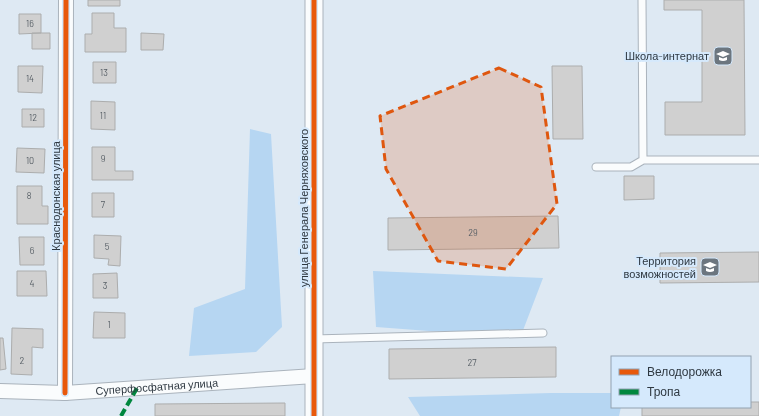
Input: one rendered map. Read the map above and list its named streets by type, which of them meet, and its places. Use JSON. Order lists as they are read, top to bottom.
{
  "streets": {
    "street": ["Краснодонская улица", "улица Генерала Черняховского", "Суперфосфатная улица"]
  },
  "crossings": [
    ["Краснодонская улица", "Суперфосфатная улица"],
    ["улица Генерала Черняховского", "Суперфосфатная улица"]
  ],
  "places": {
    "school or university": ["Школа-интернат", "Территория возможностей"]
  },
  "house_numbers": [
    "16",
    "13",
    "14",
    "11",
    "12",
    "9",
    "10",
    "8",
    "7",
    "29",
    "5",
    "6",
    "4",
    "3",
    "1",
    "2",
    "27"
  ],
  "legend": ["Велодорожка", "Тропа"]
}
